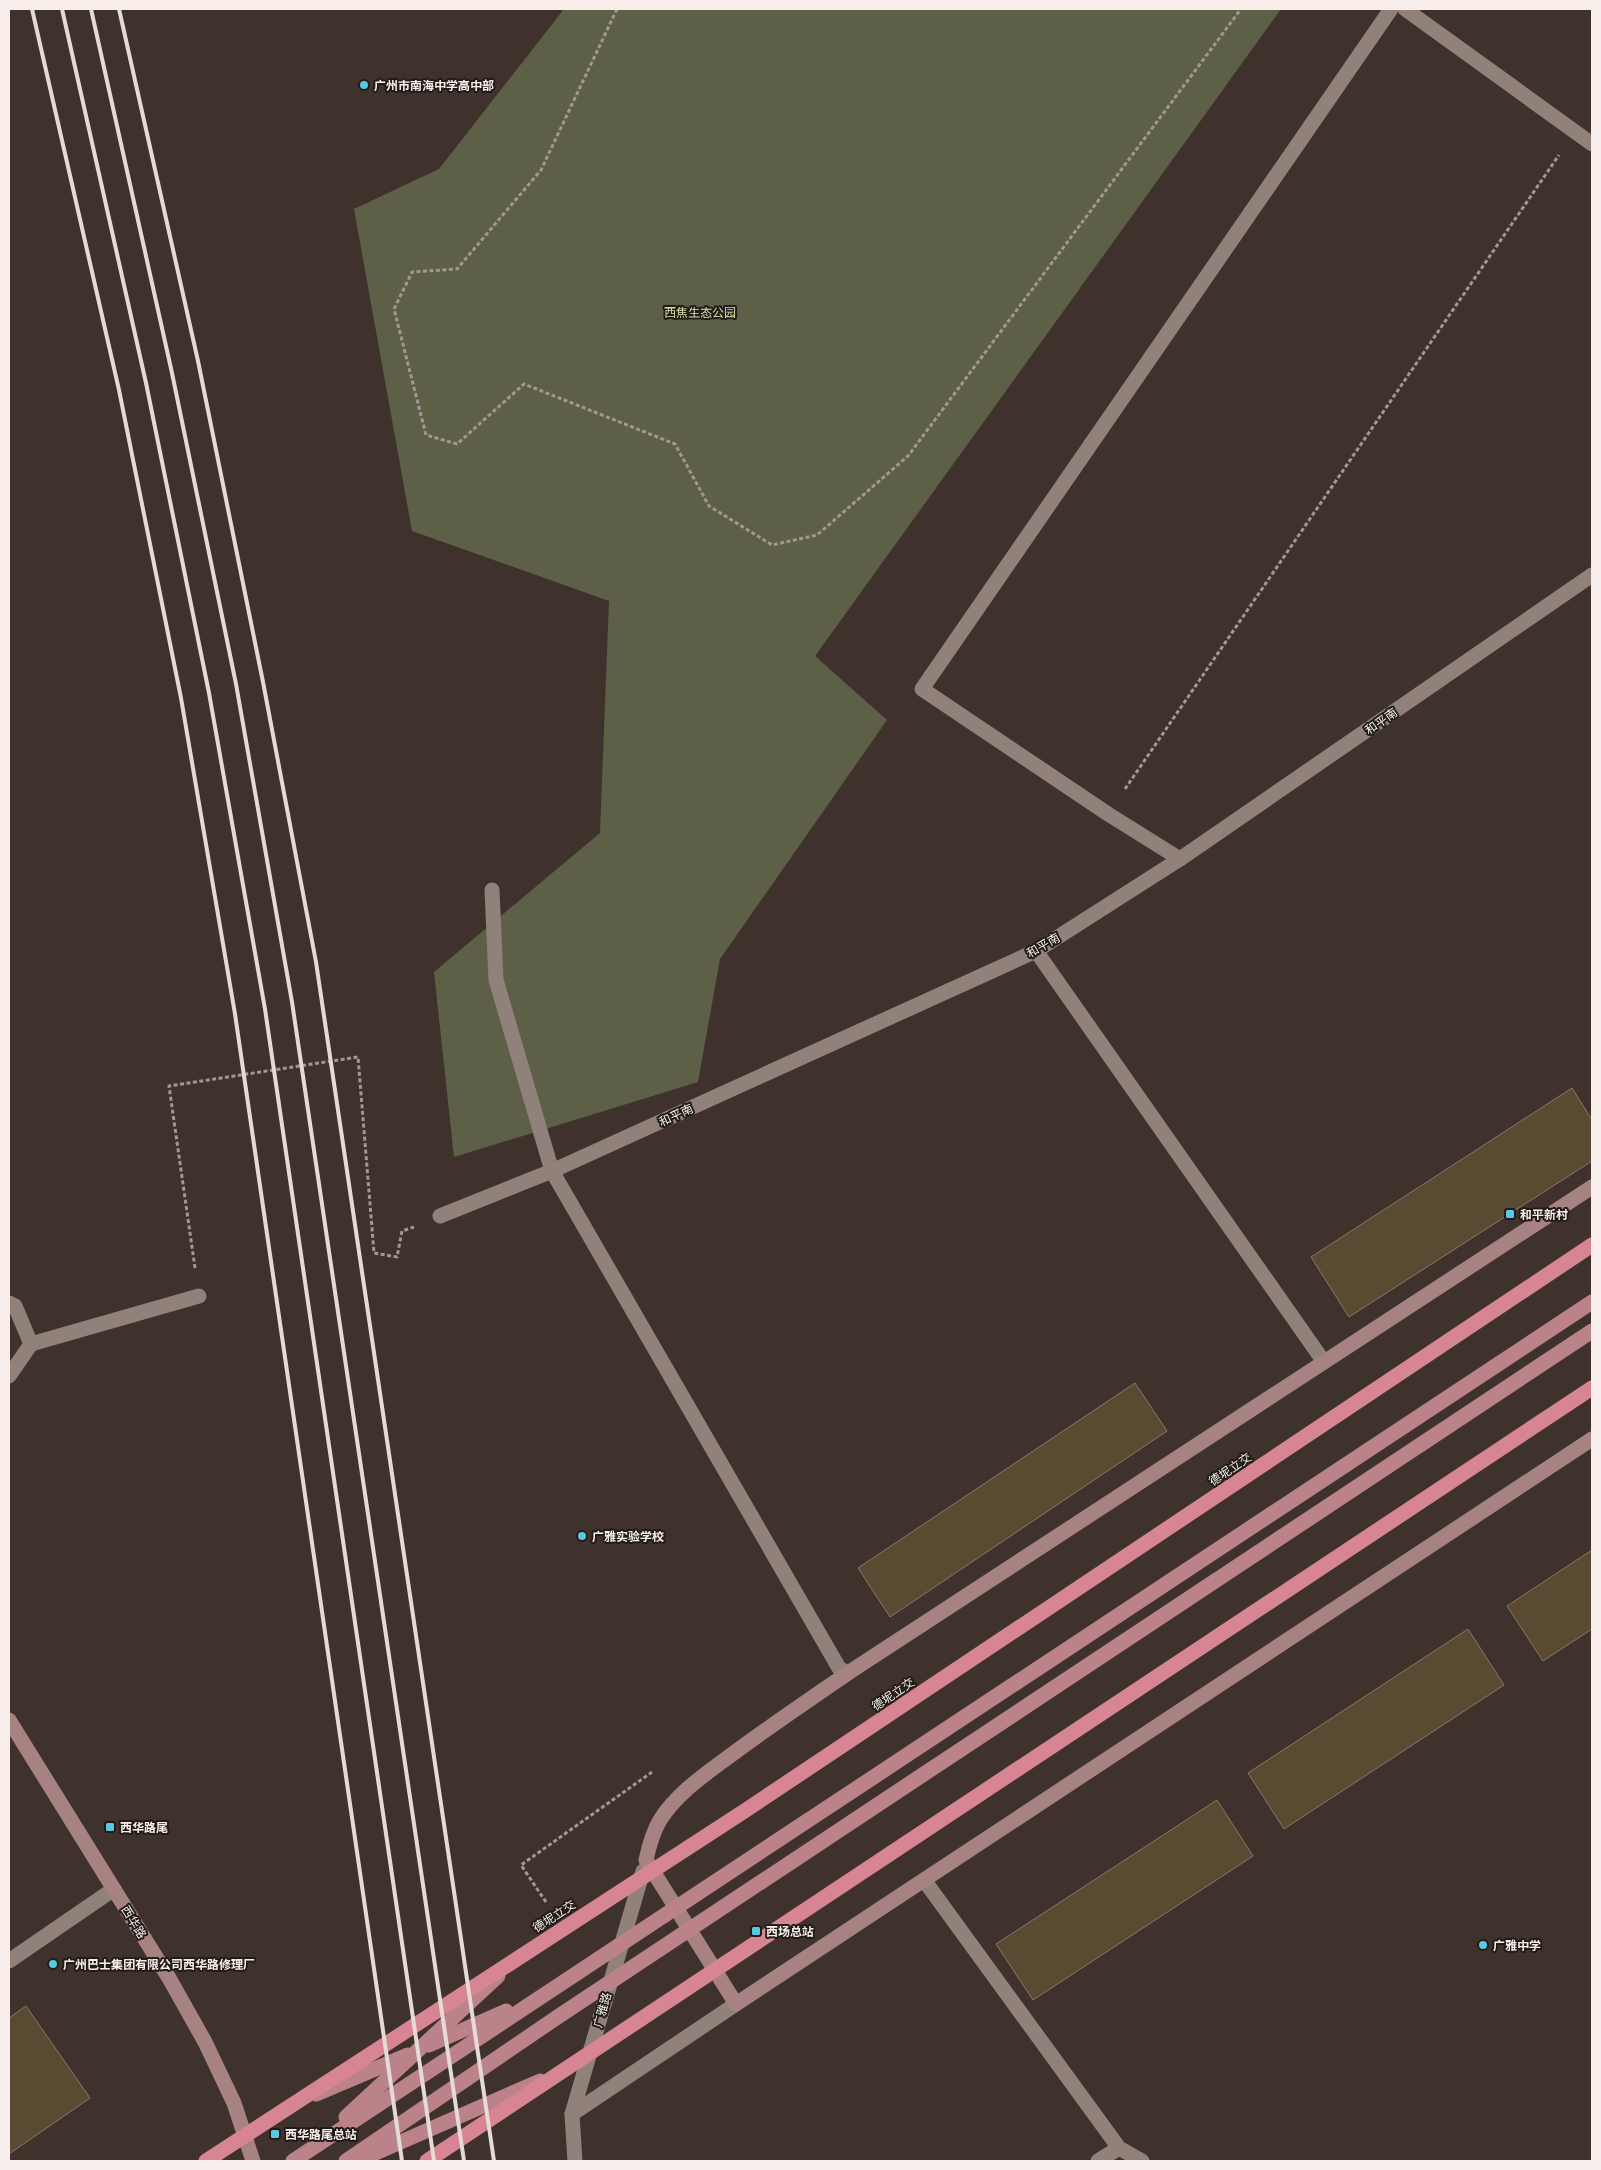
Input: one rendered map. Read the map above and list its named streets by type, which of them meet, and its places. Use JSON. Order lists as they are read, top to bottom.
{
  "streets": {
    "highway": ["德坭立交"],
    "main road": ["西华路"],
    "street": ["和平南", "广雅路"]
  },
  "parks": ["西焦生态公园"],
  "places": {
    "other": [
      "广州市南海中学高中部",
      "广雅实验学校",
      "广雅中学",
      "广州巴士集团有限公司西华路修理厂"
    ],
    "transit": [
      "和平新村",
      "西华路尾",
      "西场总站",
      "西华路尾总站"
    ]
  }
}
